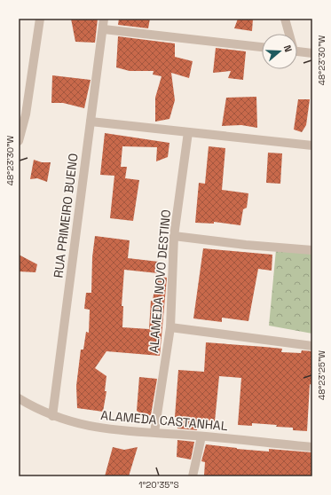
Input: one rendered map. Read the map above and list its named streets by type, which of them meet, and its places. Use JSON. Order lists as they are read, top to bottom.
{
  "streets": {
    "street": ["RUA PRIMEIRO BUENO", "ALAMEDA NOVO DESTINO", "ALAMEDA CASTANHAL"]
  },
  "crossings": [
    ["RUA PRIMEIRO BUENO", "ALAMEDA CASTANHAL"],
    ["ALAMEDA NOVO DESTINO", "ALAMEDA CASTANHAL"]
  ],
  "north": "right",
  "coordinates": ["48°23'30\"W", "48°23'25\"W", "1°20'35\"S"]
}
